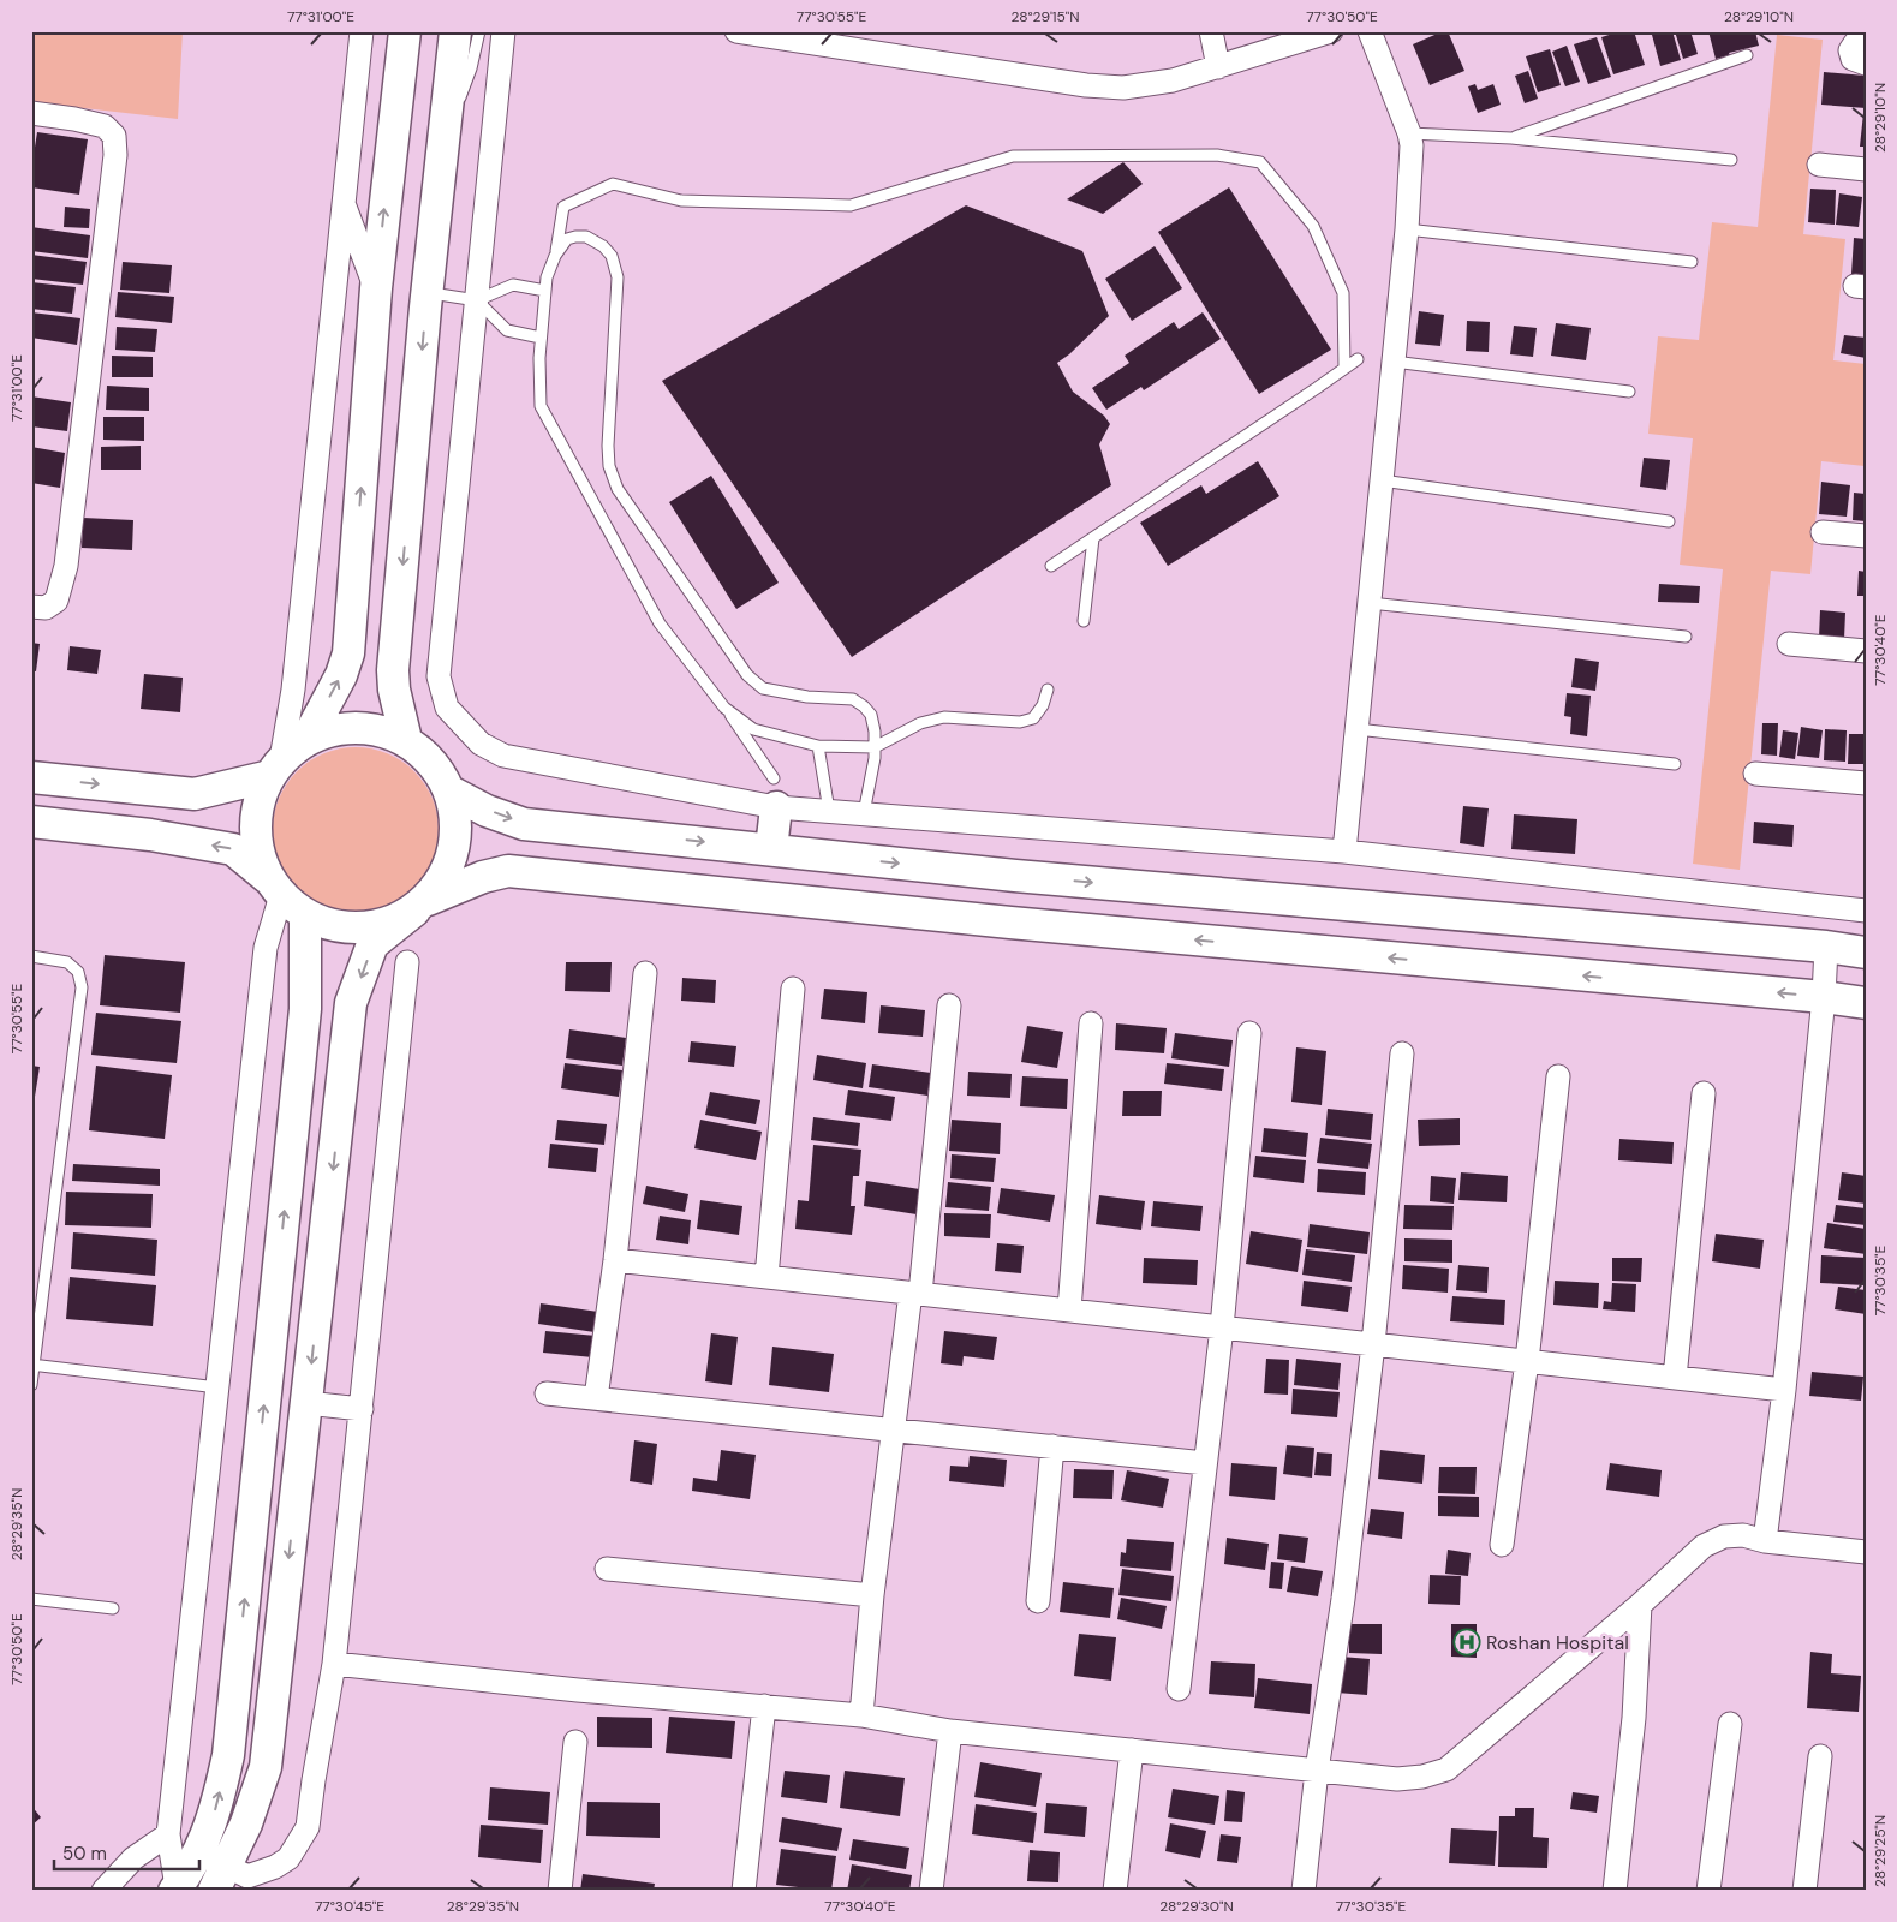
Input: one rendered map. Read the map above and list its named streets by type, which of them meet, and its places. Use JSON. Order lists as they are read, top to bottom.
{
  "places": {
    "hospital": ["Roshan Hospital"]
  },
  "scale_bar": "50 m",
  "coordinates": [
    "77°31'00\"E",
    "77°30'55\"E",
    "28°29'15\"N",
    "77°30'50\"E",
    "28°29'10\"N",
    "77°30'40\"E",
    "77°30'35\"E",
    "28°29'35\"N",
    "28°29'25\"N",
    "77°30'45\"E",
    "28°29'30\"N"
  ]
}
